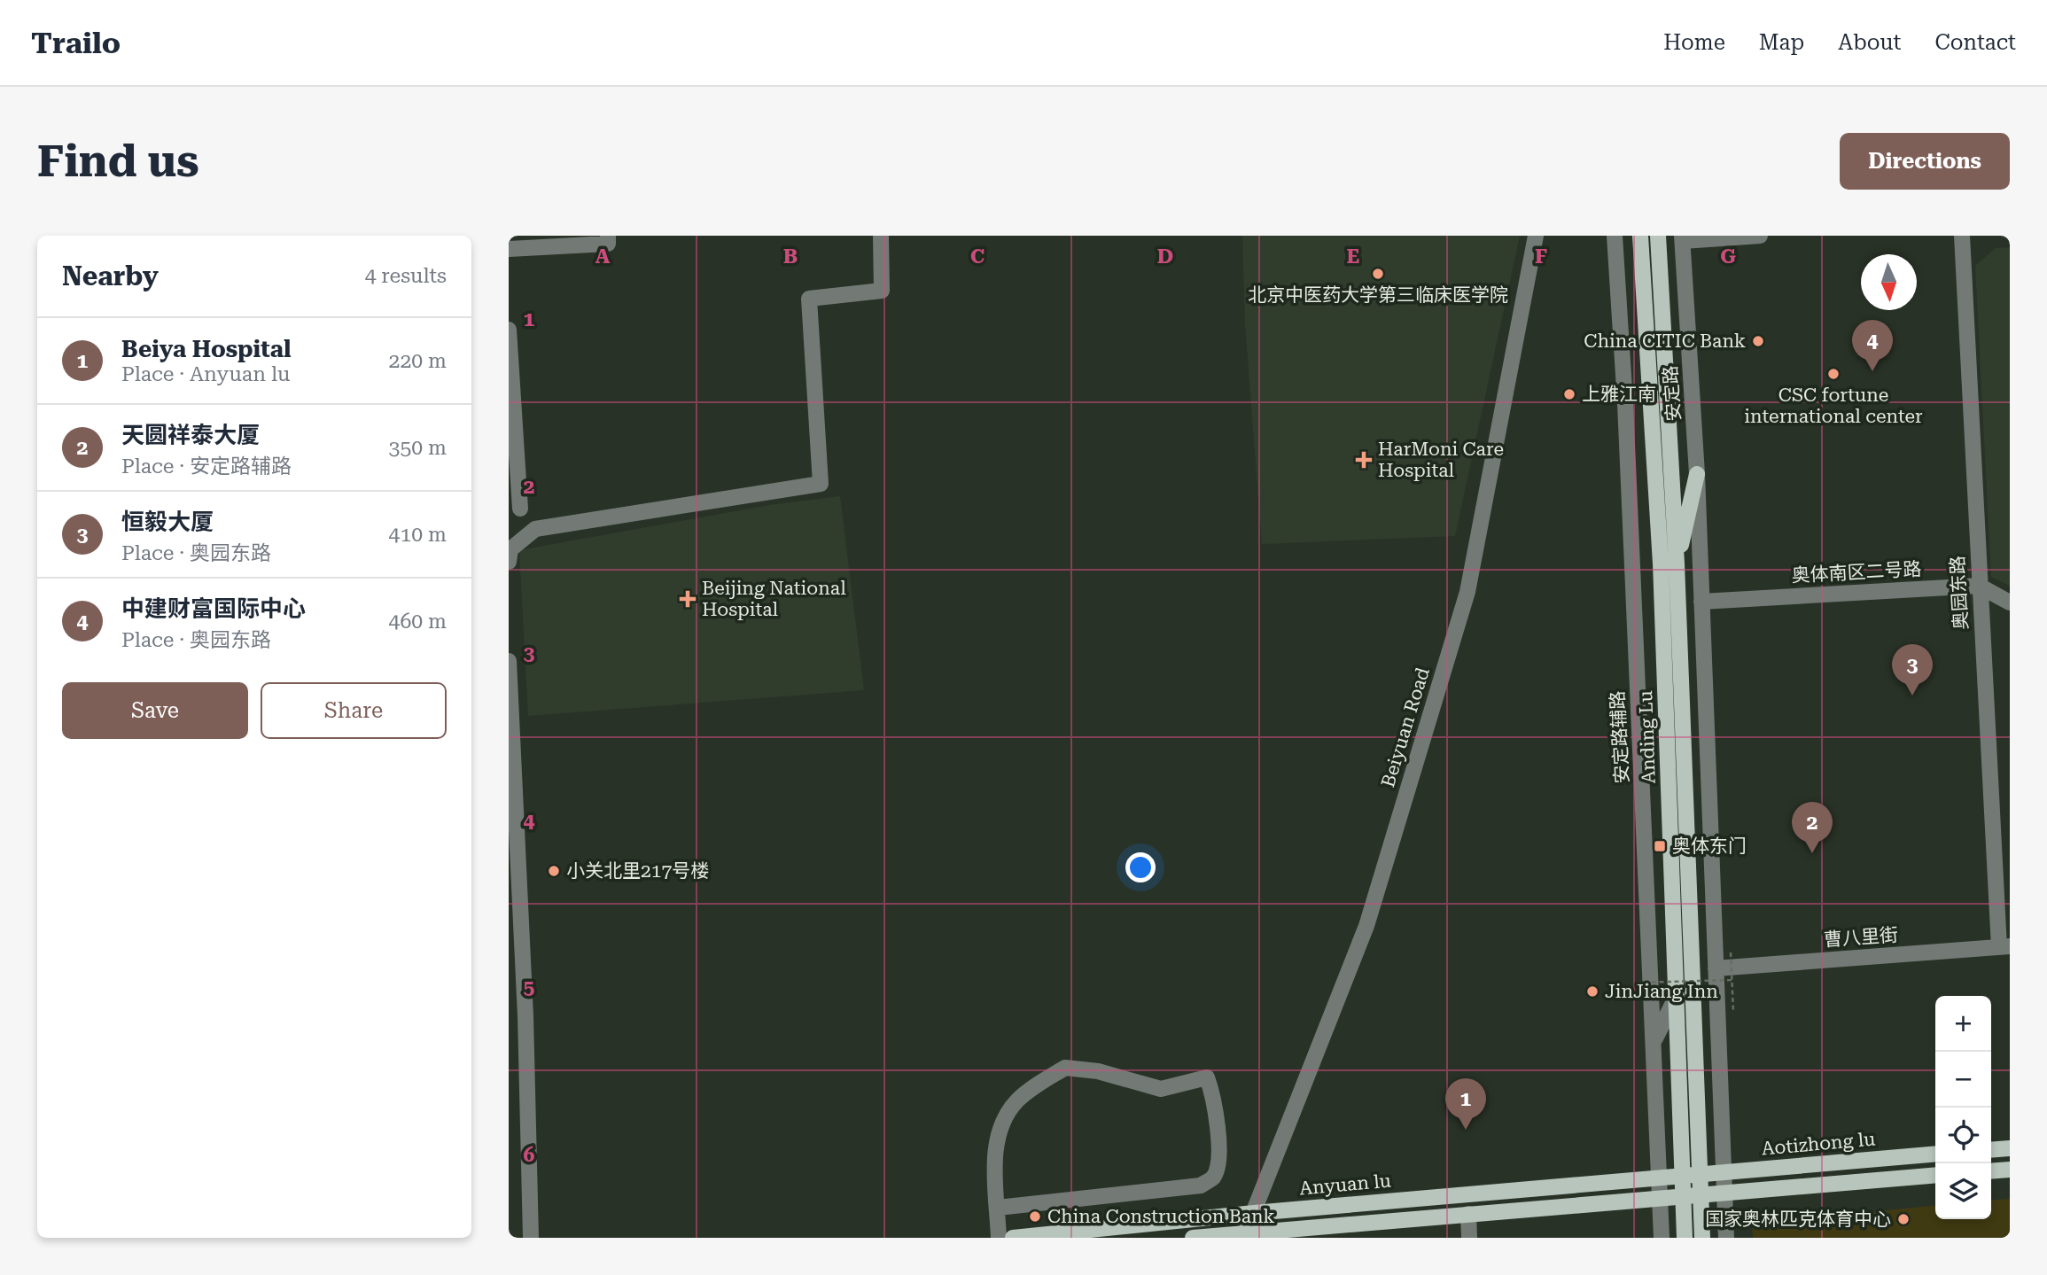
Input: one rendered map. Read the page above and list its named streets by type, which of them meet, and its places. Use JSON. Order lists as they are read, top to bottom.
{
  "streets": {
    "main road": ["Anding Lu", "Aotizhong lu", "Anyuan lu"],
    "street": [
      "安定路",
      "奥体南区二号路",
      "奥园东路",
      "Beiyuan Road",
      "安定路辅路",
      "曹八里街"
    ]
  },
  "crossings": [
    ["奥体南区二号路", "奥园东路"],
    ["奥园东路", "曹八里街"],
    ["Beiyuan Road", "Anyuan lu"],
    ["安定路辅路", "Anyuan lu"],
    ["Anding Lu", "Aotizhong lu"],
    ["Anding Lu", "Anyuan lu"],
    ["Aotizhong lu", "Anyuan lu"]
  ],
  "places": {
    "other": [
      "北京中医药大学第三临床医学院",
      "China CITIC Bank",
      "CSC fortune international center",
      "上雅江南",
      "小关北里217号楼",
      "JinJiang Inn",
      "China Construction Bank",
      "国家奥林匹克体育中心"
    ],
    "health": ["HarMoni Care Hospital", "Beijing National Hospital"],
    "transit": ["奥体东门"]
  },
  "north": "bottom",
  "page": {
    "header": "Trailo",
    "nav": [
      "Home",
      "Map",
      "About",
      "Contact"
    ],
    "buttons": [
      "Directions",
      ["Save", "Share"]
    ],
    "title": "Find us",
    "heading": ["Nearby", "4 results"],
    "list": [
      {
        "mark": "1",
        "name": "Beiya Hospital",
        "note": "Place · Anyuan lu",
        "value": "220 m"
      },
      {
        "mark": "2",
        "name": "天圆祥泰大厦",
        "note": "Place · 安定路辅路",
        "value": "350 m"
      },
      {
        "mark": "3",
        "name": "恒毅大厦",
        "note": "Place · 奥园东路",
        "value": "410 m"
      },
      {
        "mark": "4",
        "name": "中建财富国际中心",
        "note": "Place · 奥园东路",
        "value": "460 m"
      }
    ],
    "pins": [
      "4",
      "3",
      "2",
      "1"
    ],
    "map_buttons": ["+", "−"]
  },
  "grid": {
    "columns": [
      "A",
      "B",
      "C",
      "D",
      "E",
      "F",
      "G"
    ],
    "rows": [
      "1",
      "2",
      "3",
      "4",
      "5",
      "6"
    ]
  }
}
